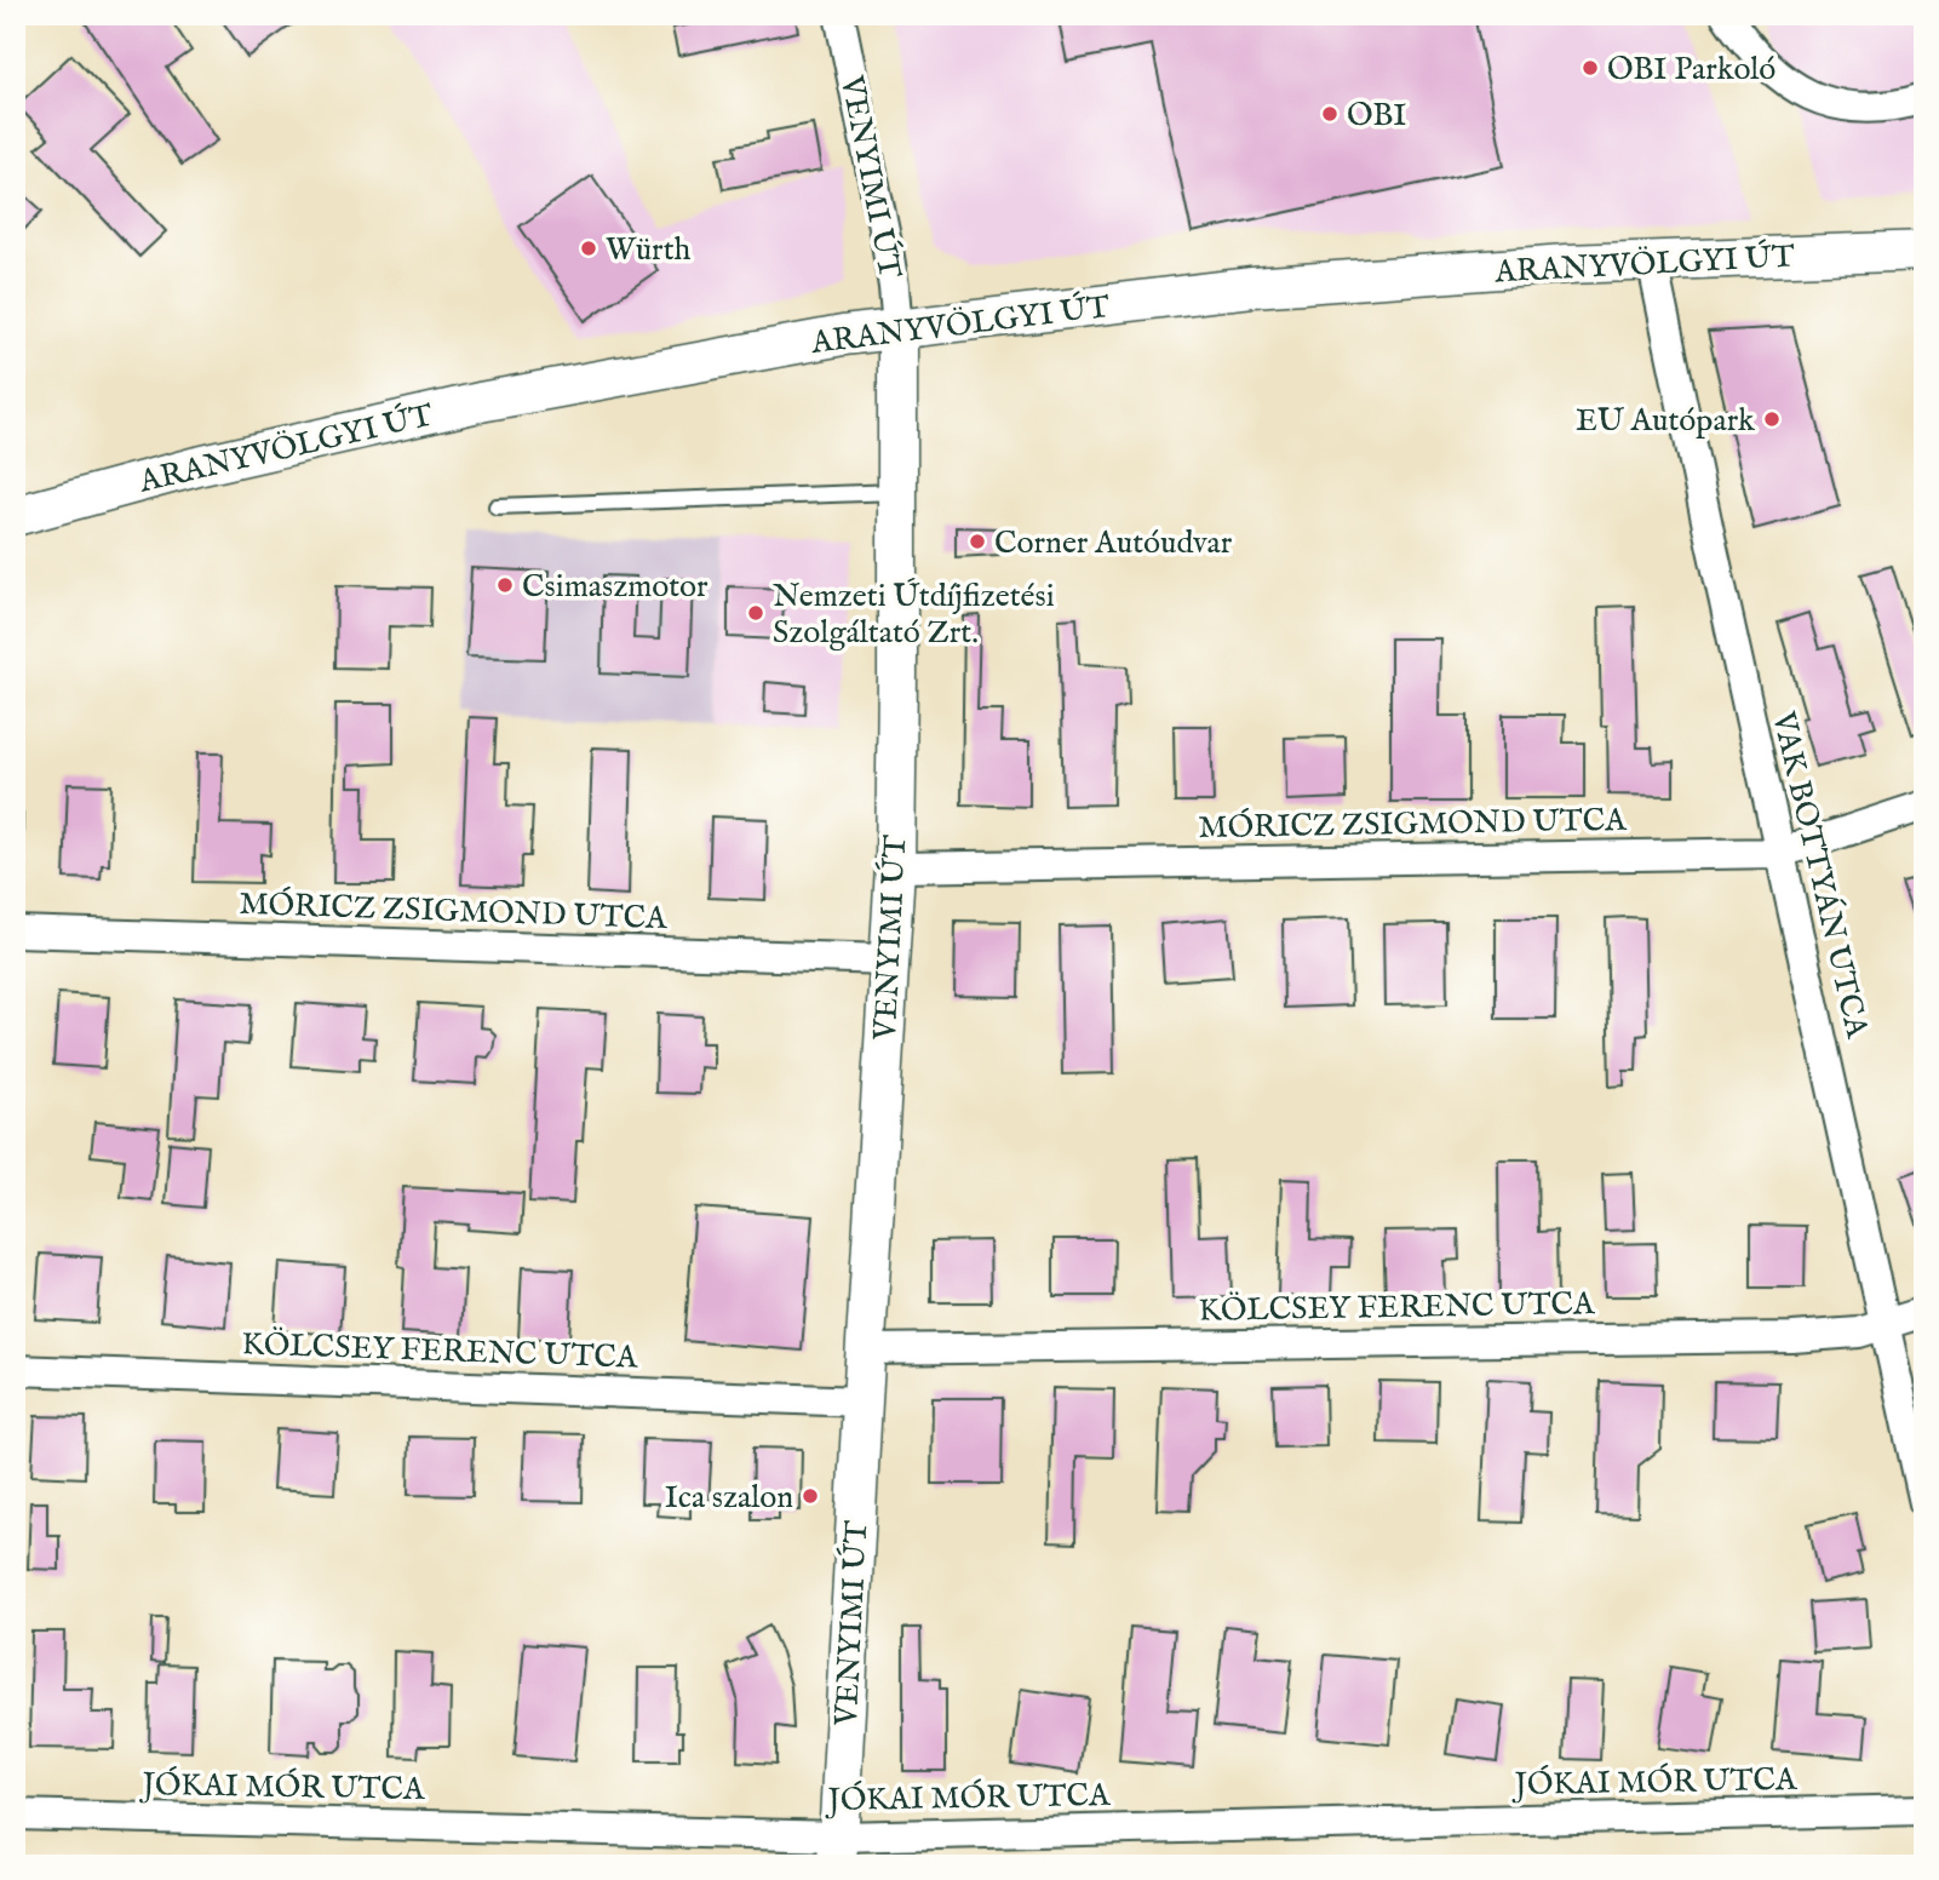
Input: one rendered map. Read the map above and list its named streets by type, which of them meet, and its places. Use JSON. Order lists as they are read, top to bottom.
{
  "streets": {
    "street": [
      "VENYIMI ÚT",
      "ARANYVÖLGYI ÚT",
      "MÓRICZ ZSIGMOND UTCA",
      "VAK BOTTYÁN UTCA",
      "KÖLCSEY FERENC UTCA",
      "JÓKAI MÓR UTCA"
    ]
  },
  "crossings": [
    ["VENYIMI ÚT", "ARANYVÖLGYI ÚT"],
    ["VENYIMI ÚT", "MÓRICZ ZSIGMOND UTCA"],
    ["VENYIMI ÚT", "KÖLCSEY FERENC UTCA"],
    ["VENYIMI ÚT", "JÓKAI MÓR UTCA"],
    ["ARANYVÖLGYI ÚT", "VAK BOTTYÁN UTCA"],
    ["MÓRICZ ZSIGMOND UTCA", "VAK BOTTYÁN UTCA"],
    ["VAK BOTTYÁN UTCA", "KÖLCSEY FERENC UTCA"]
  ],
  "places": [
    "OBI Parkoló",
    "OBI",
    "Würth",
    "EU Autópark",
    "Corner Autóudvar",
    "Csimaszmotor",
    "Nemzeti Útdíjfizetési Szolgáltató Zrt.",
    "Ica szalon"
  ]
}
